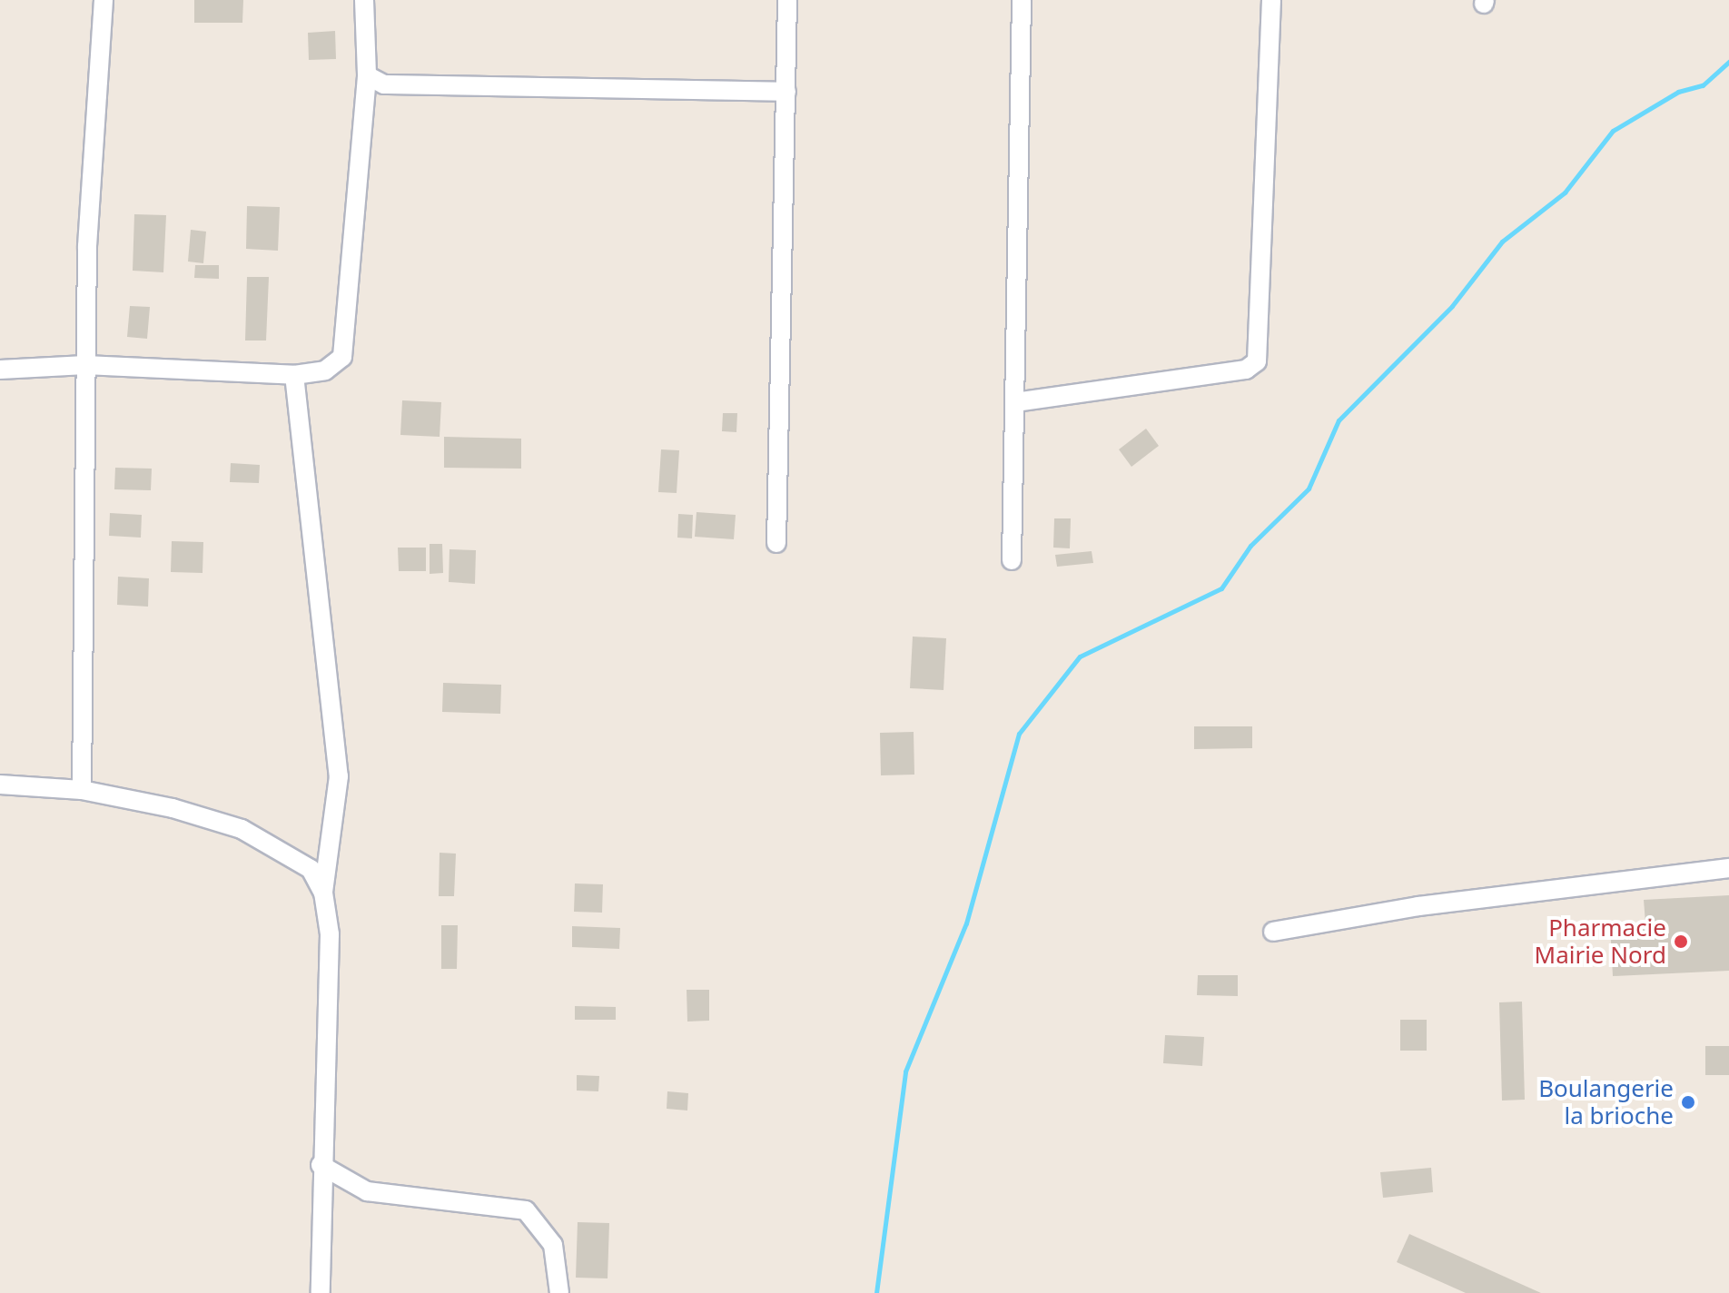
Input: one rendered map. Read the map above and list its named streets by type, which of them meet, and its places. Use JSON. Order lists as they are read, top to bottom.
{
  "places": ["Pharmacie Mairie Nord", "Boulangerie la brioche"]
}
